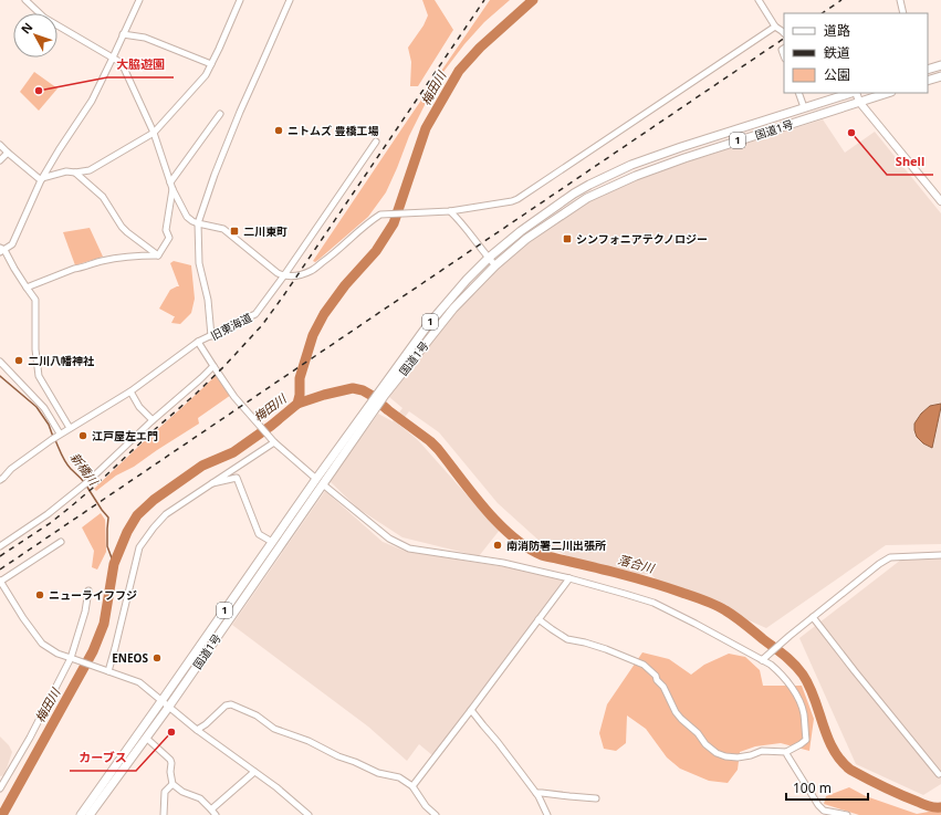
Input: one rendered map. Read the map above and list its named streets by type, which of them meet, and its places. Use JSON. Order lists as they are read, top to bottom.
{
  "streets": {
    "highway": ["国道1号", "1"],
    "street": ["旧東海道"]
  },
  "water": ["梅田川", "新橋川", "落合川"],
  "places": {
    "other": [
      "大脇遊園",
      "ニトムズ 豊橋工場",
      "Shell",
      "二川八幡神社",
      "江戸屋左エ門",
      "南消防署二川出張所",
      "ニューライフフジ",
      "ENEOS",
      "カーブス"
    ],
    "transit": ["二川東町", "シンフォニアテクノロジー"]
  },
  "legend": ["道路", "鉄道", "公園"],
  "scale_bar": "100 m",
  "north": "top left"
}
